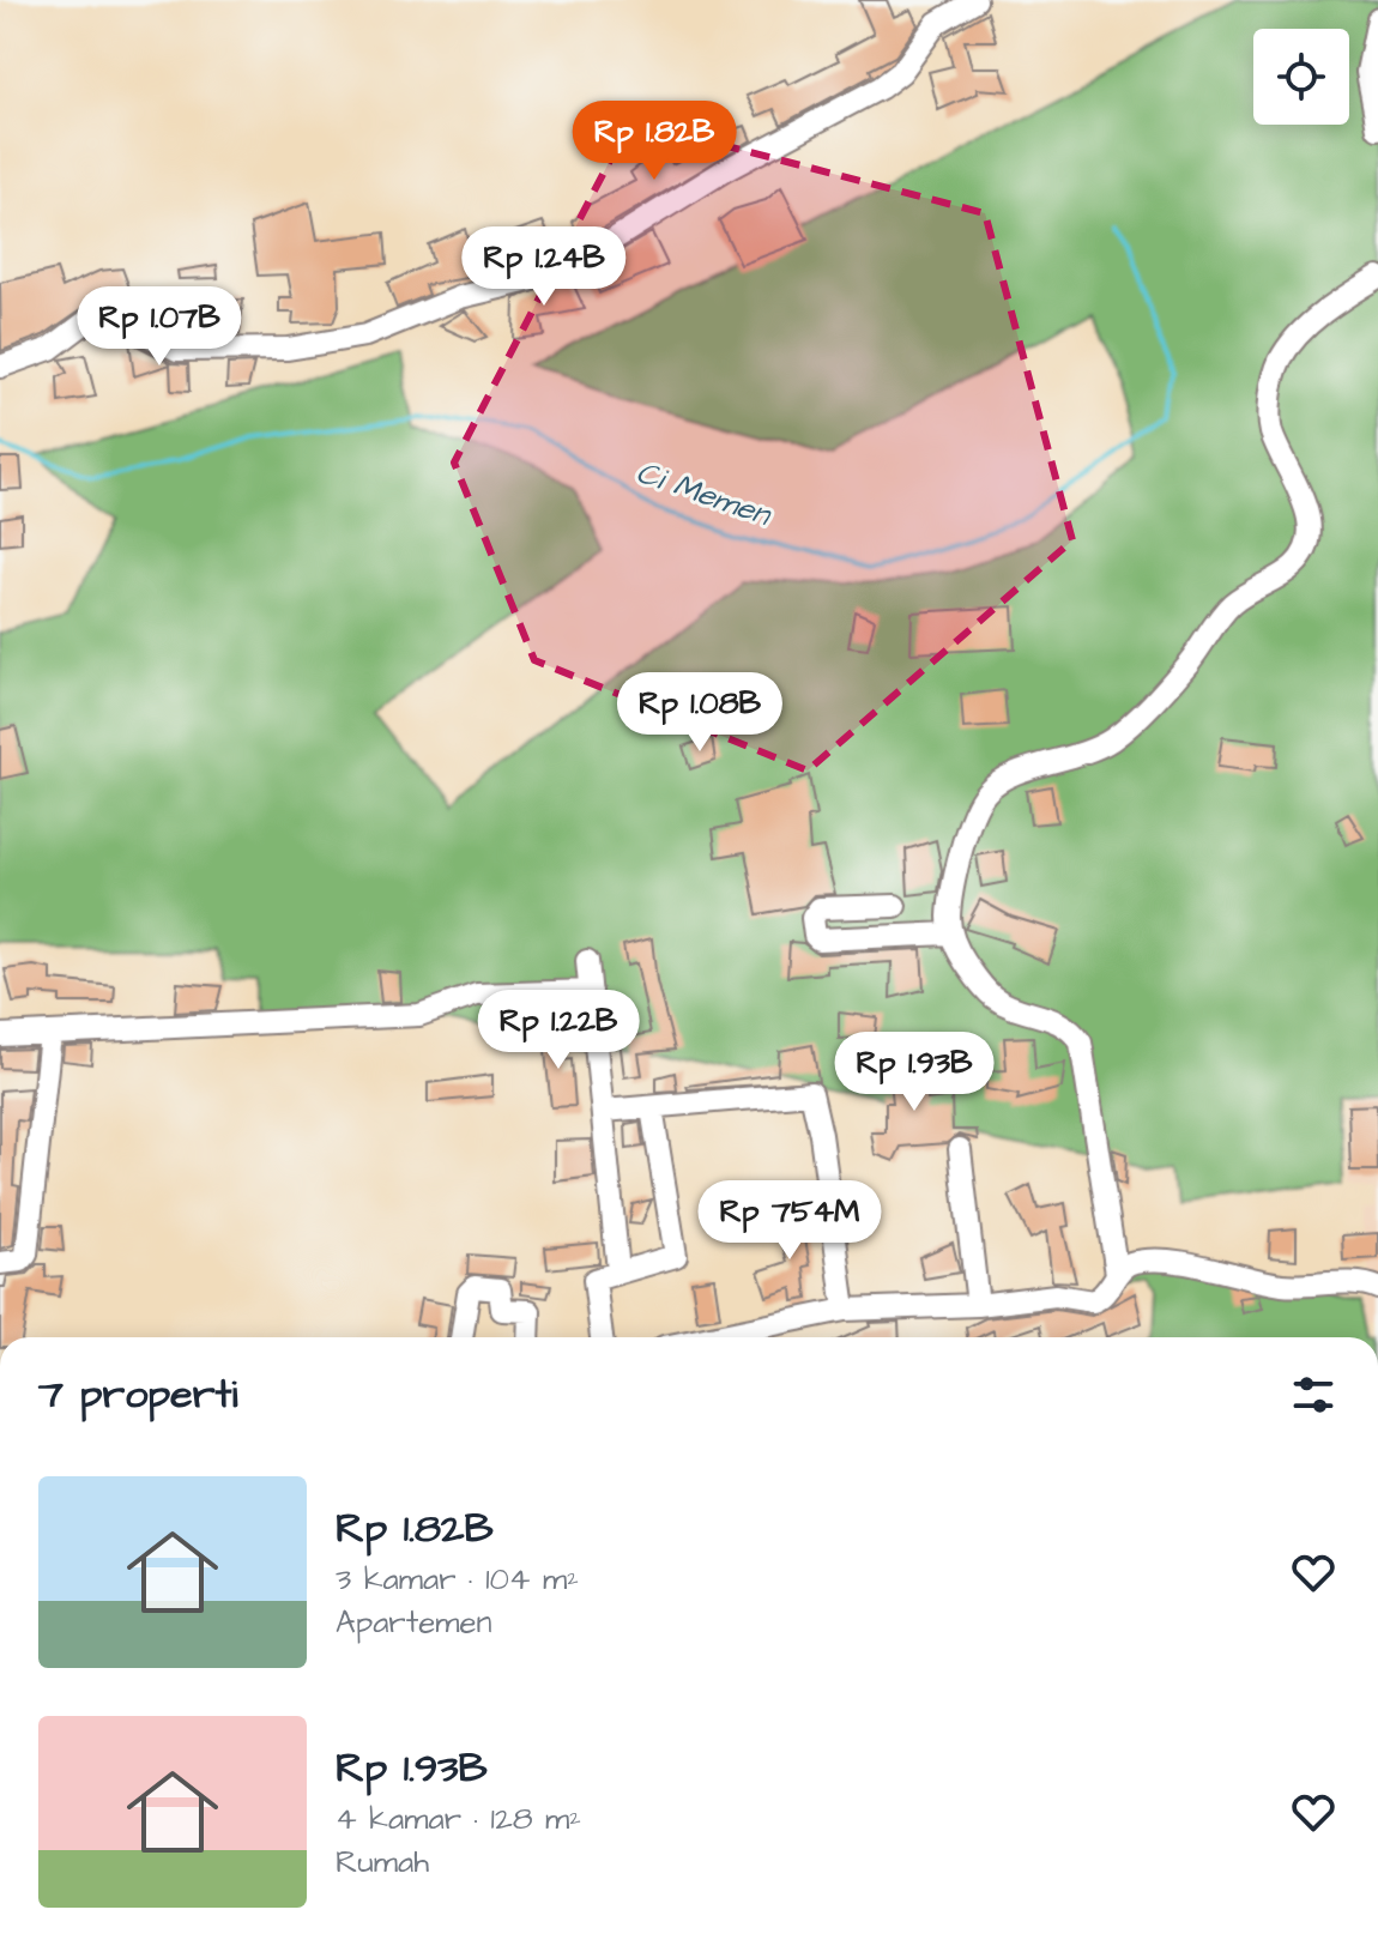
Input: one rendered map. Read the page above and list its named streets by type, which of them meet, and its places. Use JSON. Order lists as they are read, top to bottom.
{
  "water": ["Ci Memen"],
  "page": {
    "price": [
      "Rp 1.82B",
      "Rp 1.24B",
      "Rp 1.07B",
      "Rp 1.08B",
      "Rp 1.22B",
      "Rp 1.93B",
      "Rp 754M"
    ],
    "heading": "7 properti",
    "list": [
      {
        "name": "Rp 1.82B",
        "note": "3 kamar · 104 m² · Apartemen"
      },
      {
        "name": "Rp 1.93B",
        "note": "4 kamar · 128 m² · Rumah"
      }
    ]
  }
}
